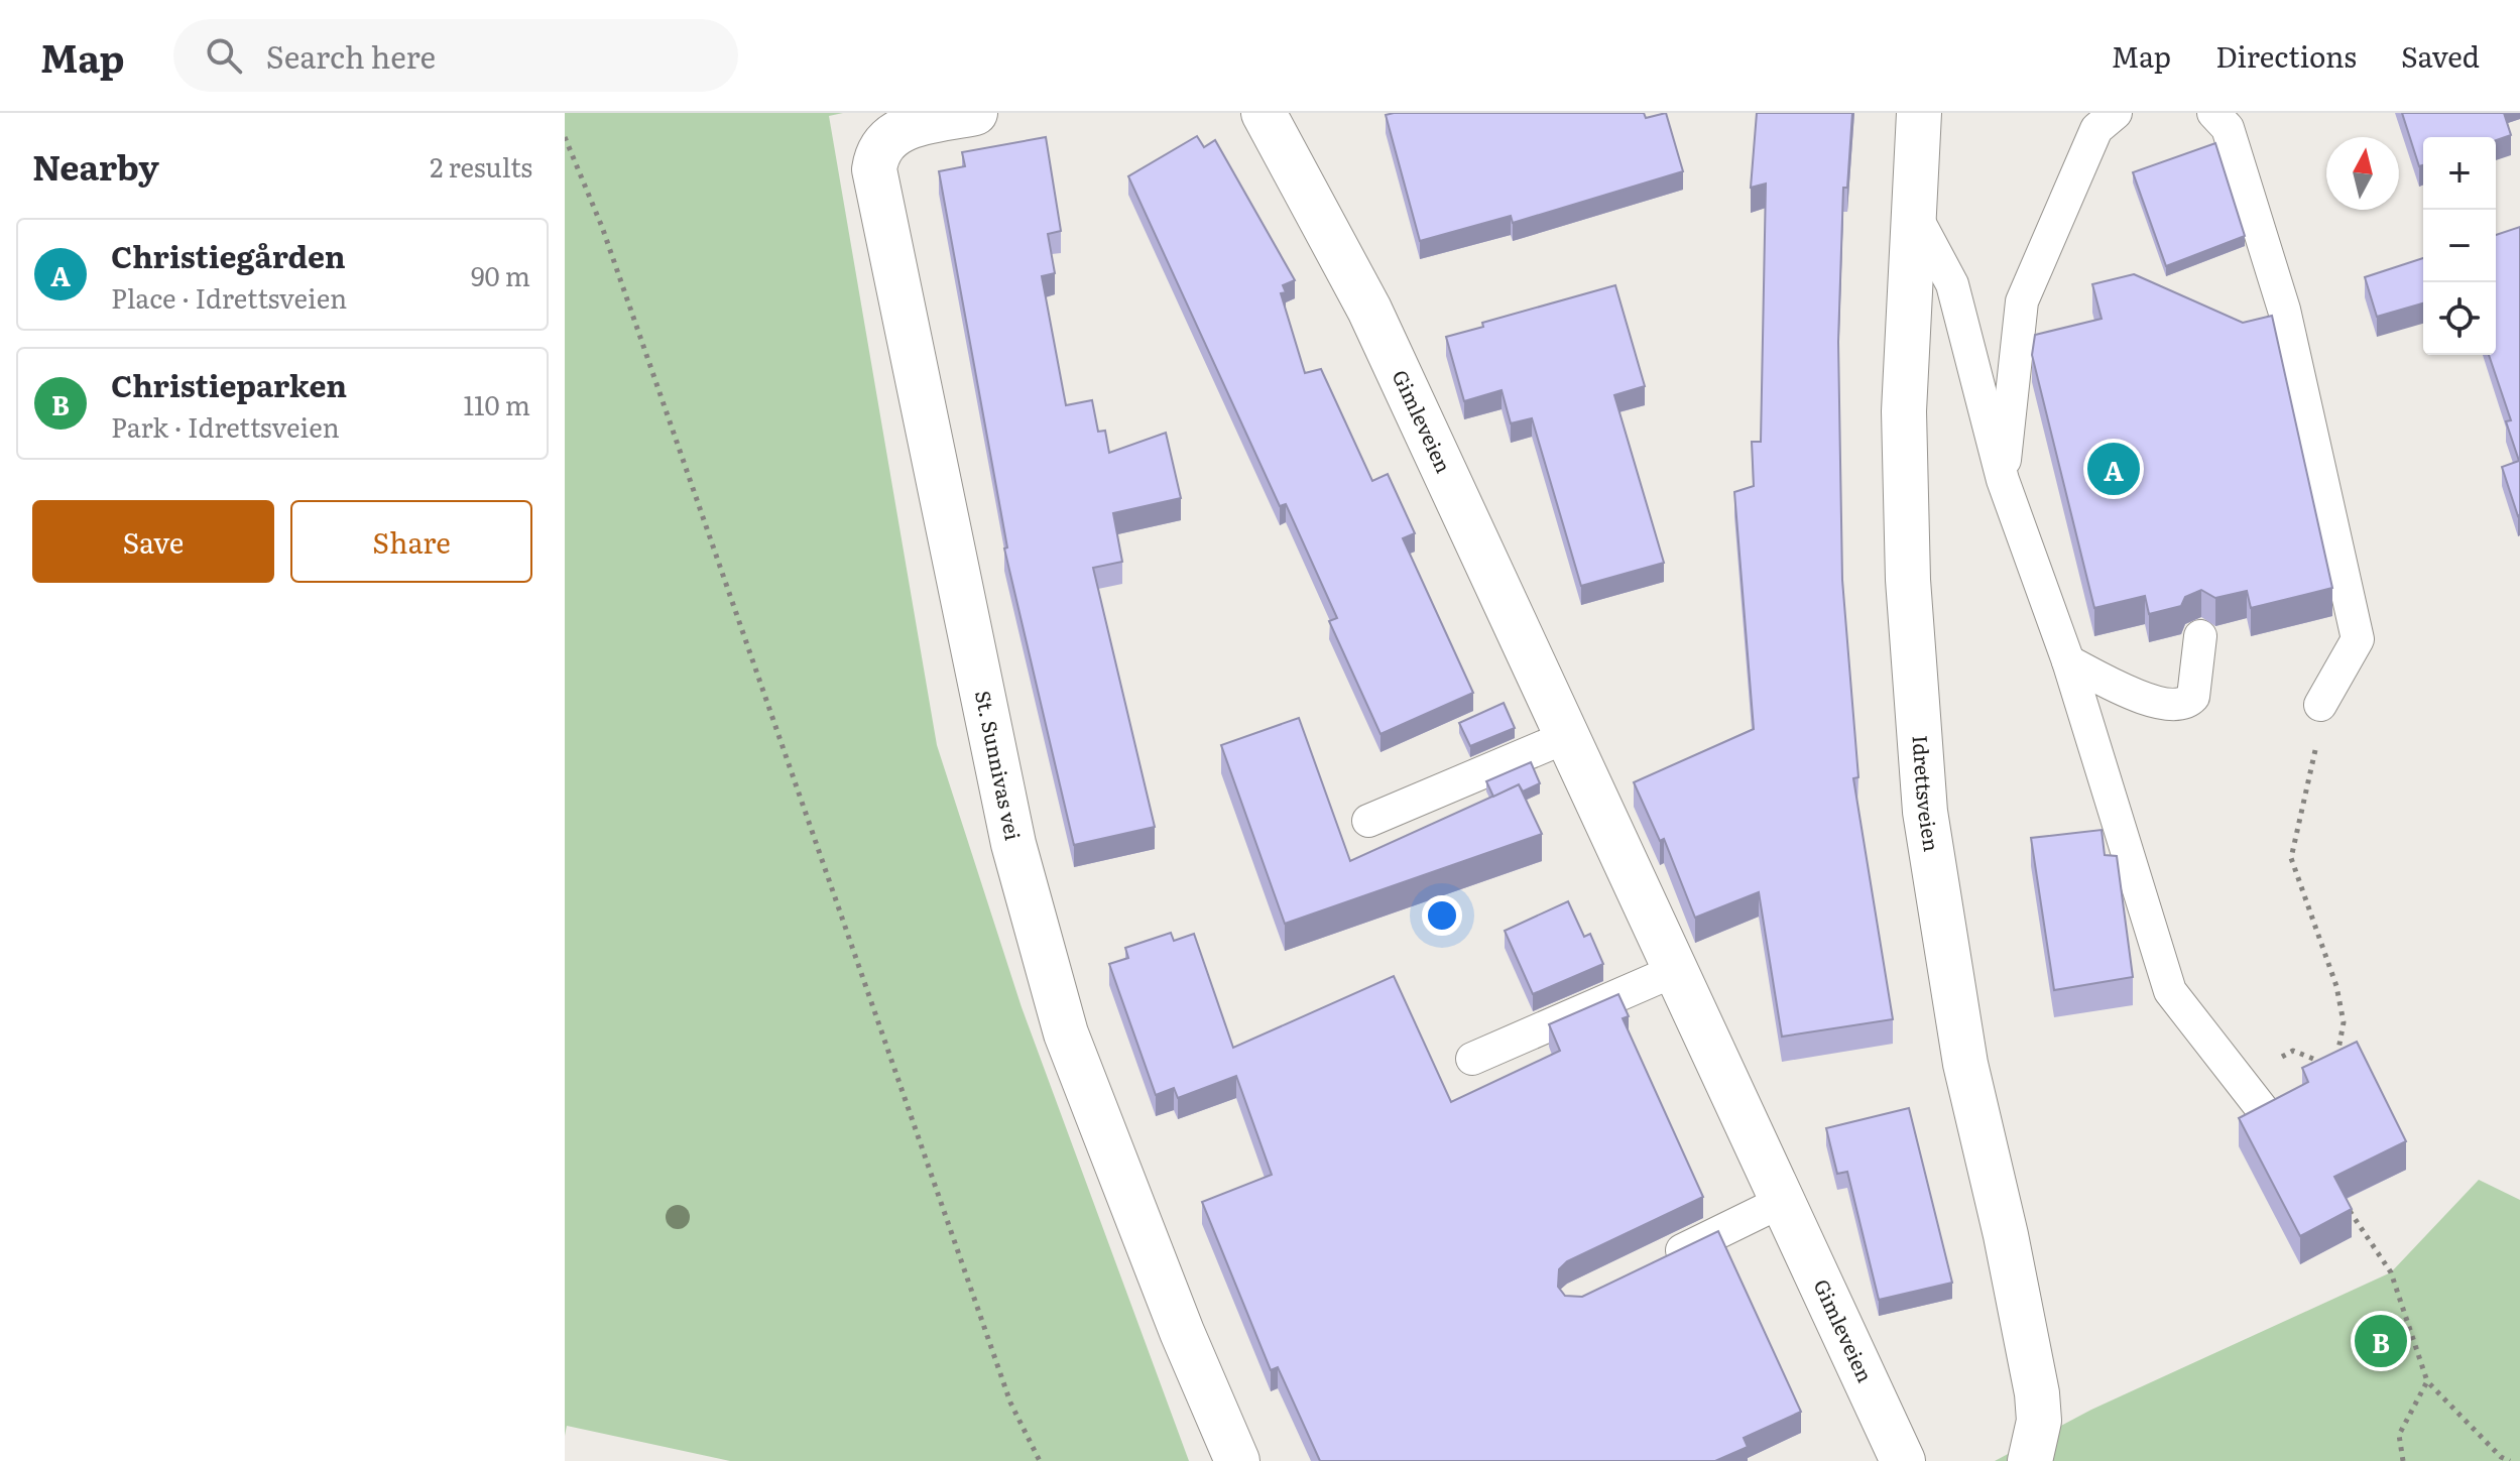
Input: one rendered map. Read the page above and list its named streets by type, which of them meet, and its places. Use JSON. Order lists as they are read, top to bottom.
{
  "streets": {
    "street": ["Gimleveien", "St. Sunnivas vei", "Idrettsveien"]
  },
  "north": "top",
  "page": {
    "header": "Map",
    "search": "Search here",
    "nav": ["Map", "Directions", "Saved"],
    "heading": ["Nearby", "2 results"],
    "map_buttons": ["+", "−"],
    "list": [
      {
        "mark": "A",
        "name": "Christiegården",
        "note": "Place · Idrettsveien",
        "value": "90 m"
      },
      {
        "mark": "B",
        "name": "Christieparken",
        "note": "Park · Idrettsveien",
        "value": "110 m"
      }
    ],
    "pins": ["A", "B"],
    "buttons": ["Save", "Share"]
  }
}
